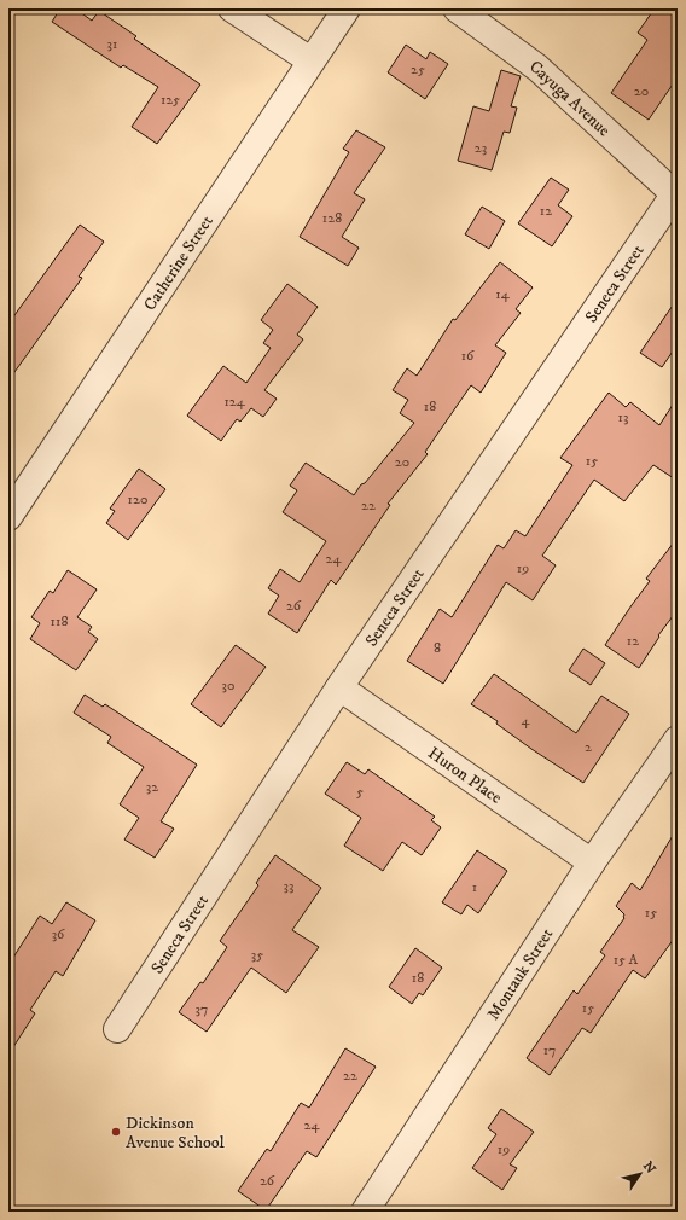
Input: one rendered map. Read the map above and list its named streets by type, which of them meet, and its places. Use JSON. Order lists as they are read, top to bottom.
{
  "streets": {
    "street": [
      "Cayuga Avenue",
      "Catherine Street",
      "Seneca Street",
      "Huron Place",
      "Montauk Street"
    ]
  },
  "crossings": [
    ["Cayuga Avenue", "Seneca Street"],
    ["Seneca Street", "Huron Place"],
    ["Huron Place", "Montauk Street"]
  ],
  "places": ["Dickinson Avenue School"],
  "house_numbers": [
    "31",
    "25",
    "20",
    "125",
    "23",
    "12",
    "128",
    "14",
    "16",
    "124",
    "18",
    "13",
    "15",
    "20",
    "120",
    "22",
    "24",
    "19",
    "26",
    "118",
    "12",
    "8",
    "30",
    "4",
    "2",
    "32",
    "5",
    "33",
    "1",
    "15",
    "36",
    "35",
    "15 A",
    "18",
    "15",
    "37",
    "17",
    "22",
    "24",
    "19",
    "26"
  ],
  "north": "top right"
}
